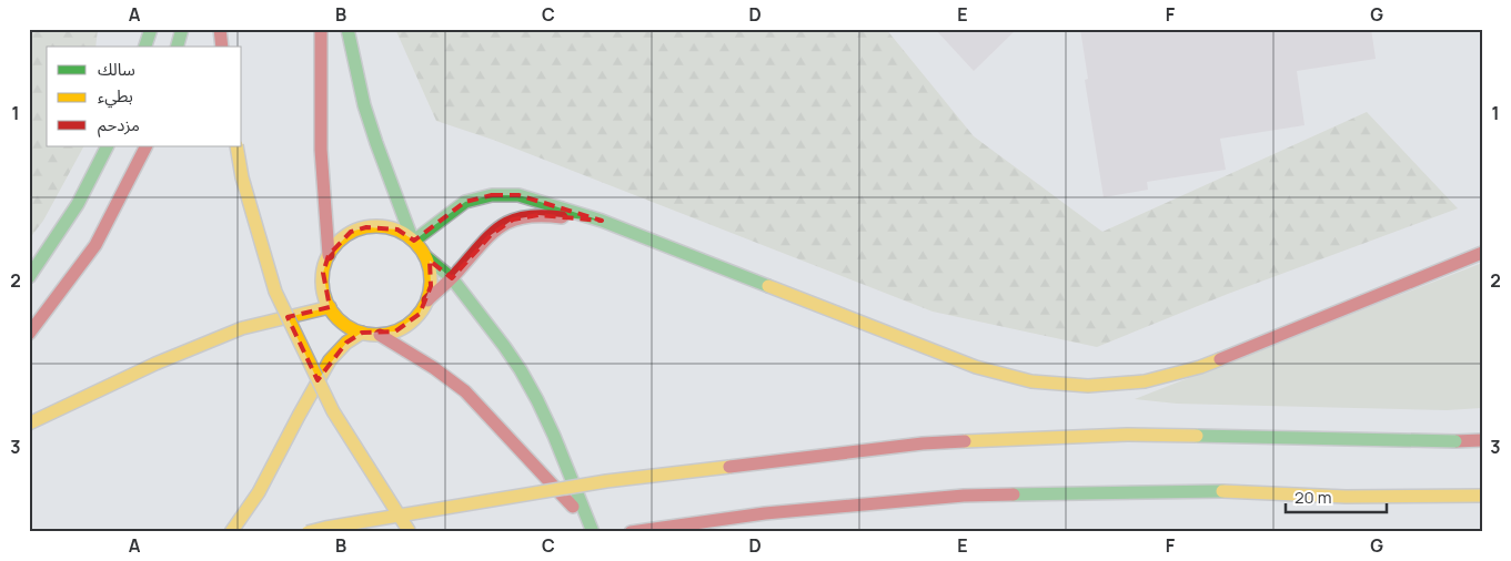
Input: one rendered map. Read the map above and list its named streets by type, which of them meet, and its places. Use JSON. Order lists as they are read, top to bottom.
{
  "legend": ["سالك", "بطيء", "مزدحم"],
  "scale_bar": "20 m",
  "grid": {
    "columns": [
      "A",
      "B",
      "C",
      "D",
      "E",
      "F",
      "G"
    ],
    "rows": ["1", "2", "3"]
  }
}
